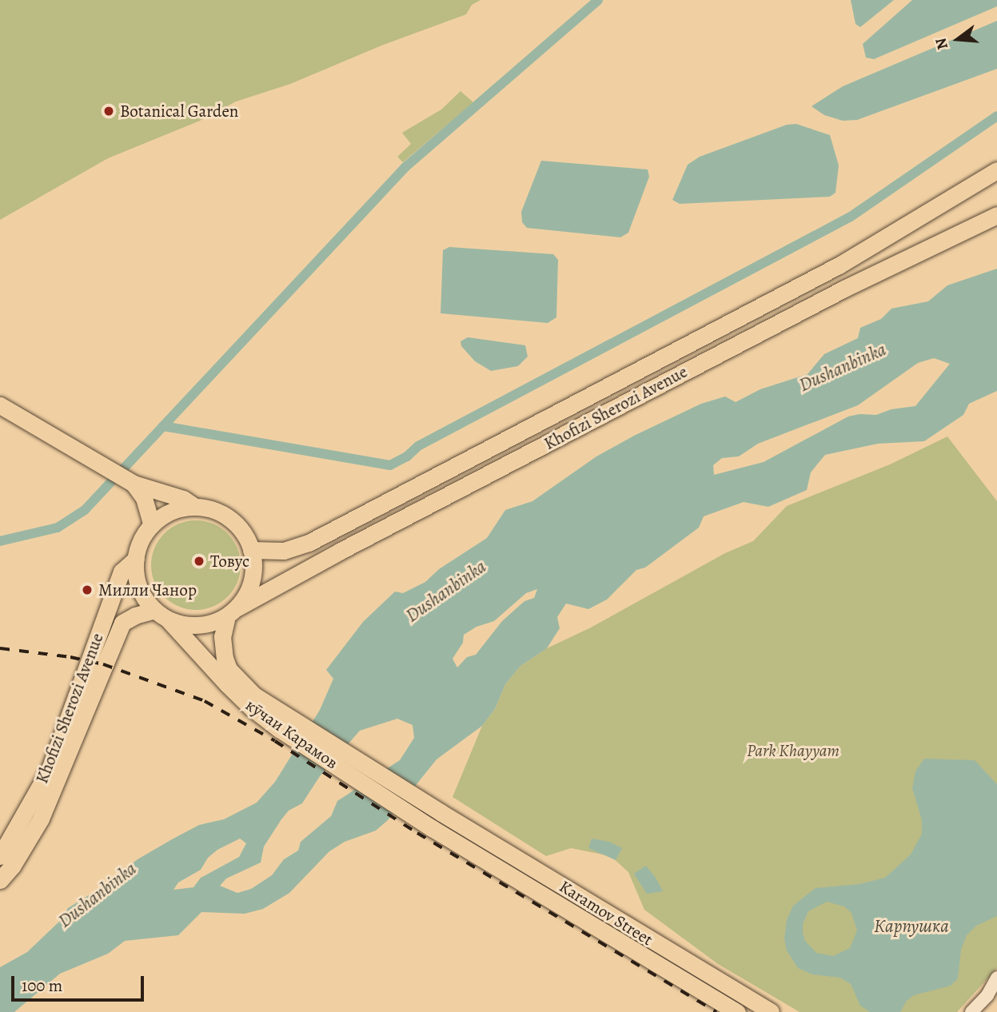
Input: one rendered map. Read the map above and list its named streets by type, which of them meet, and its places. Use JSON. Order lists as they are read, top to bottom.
{
  "streets": {
    "main road": ["Khofizi Sherozi Avenue", "кӯчаи Карамов", "Karamov Street"]
  },
  "crossings": [
    ["Khofizi Sherozi Avenue", "кӯчаи Карамов"],
    ["кӯчаи Карамов", "Karamov Street"]
  ],
  "water": ["Dushanbinka", "Карпушка"],
  "parks": ["Park Khayyam"],
  "places": ["Botanical Garden", "Товус", "Милли Чанор"],
  "scale_bar": "100 m",
  "north": "left"
}
